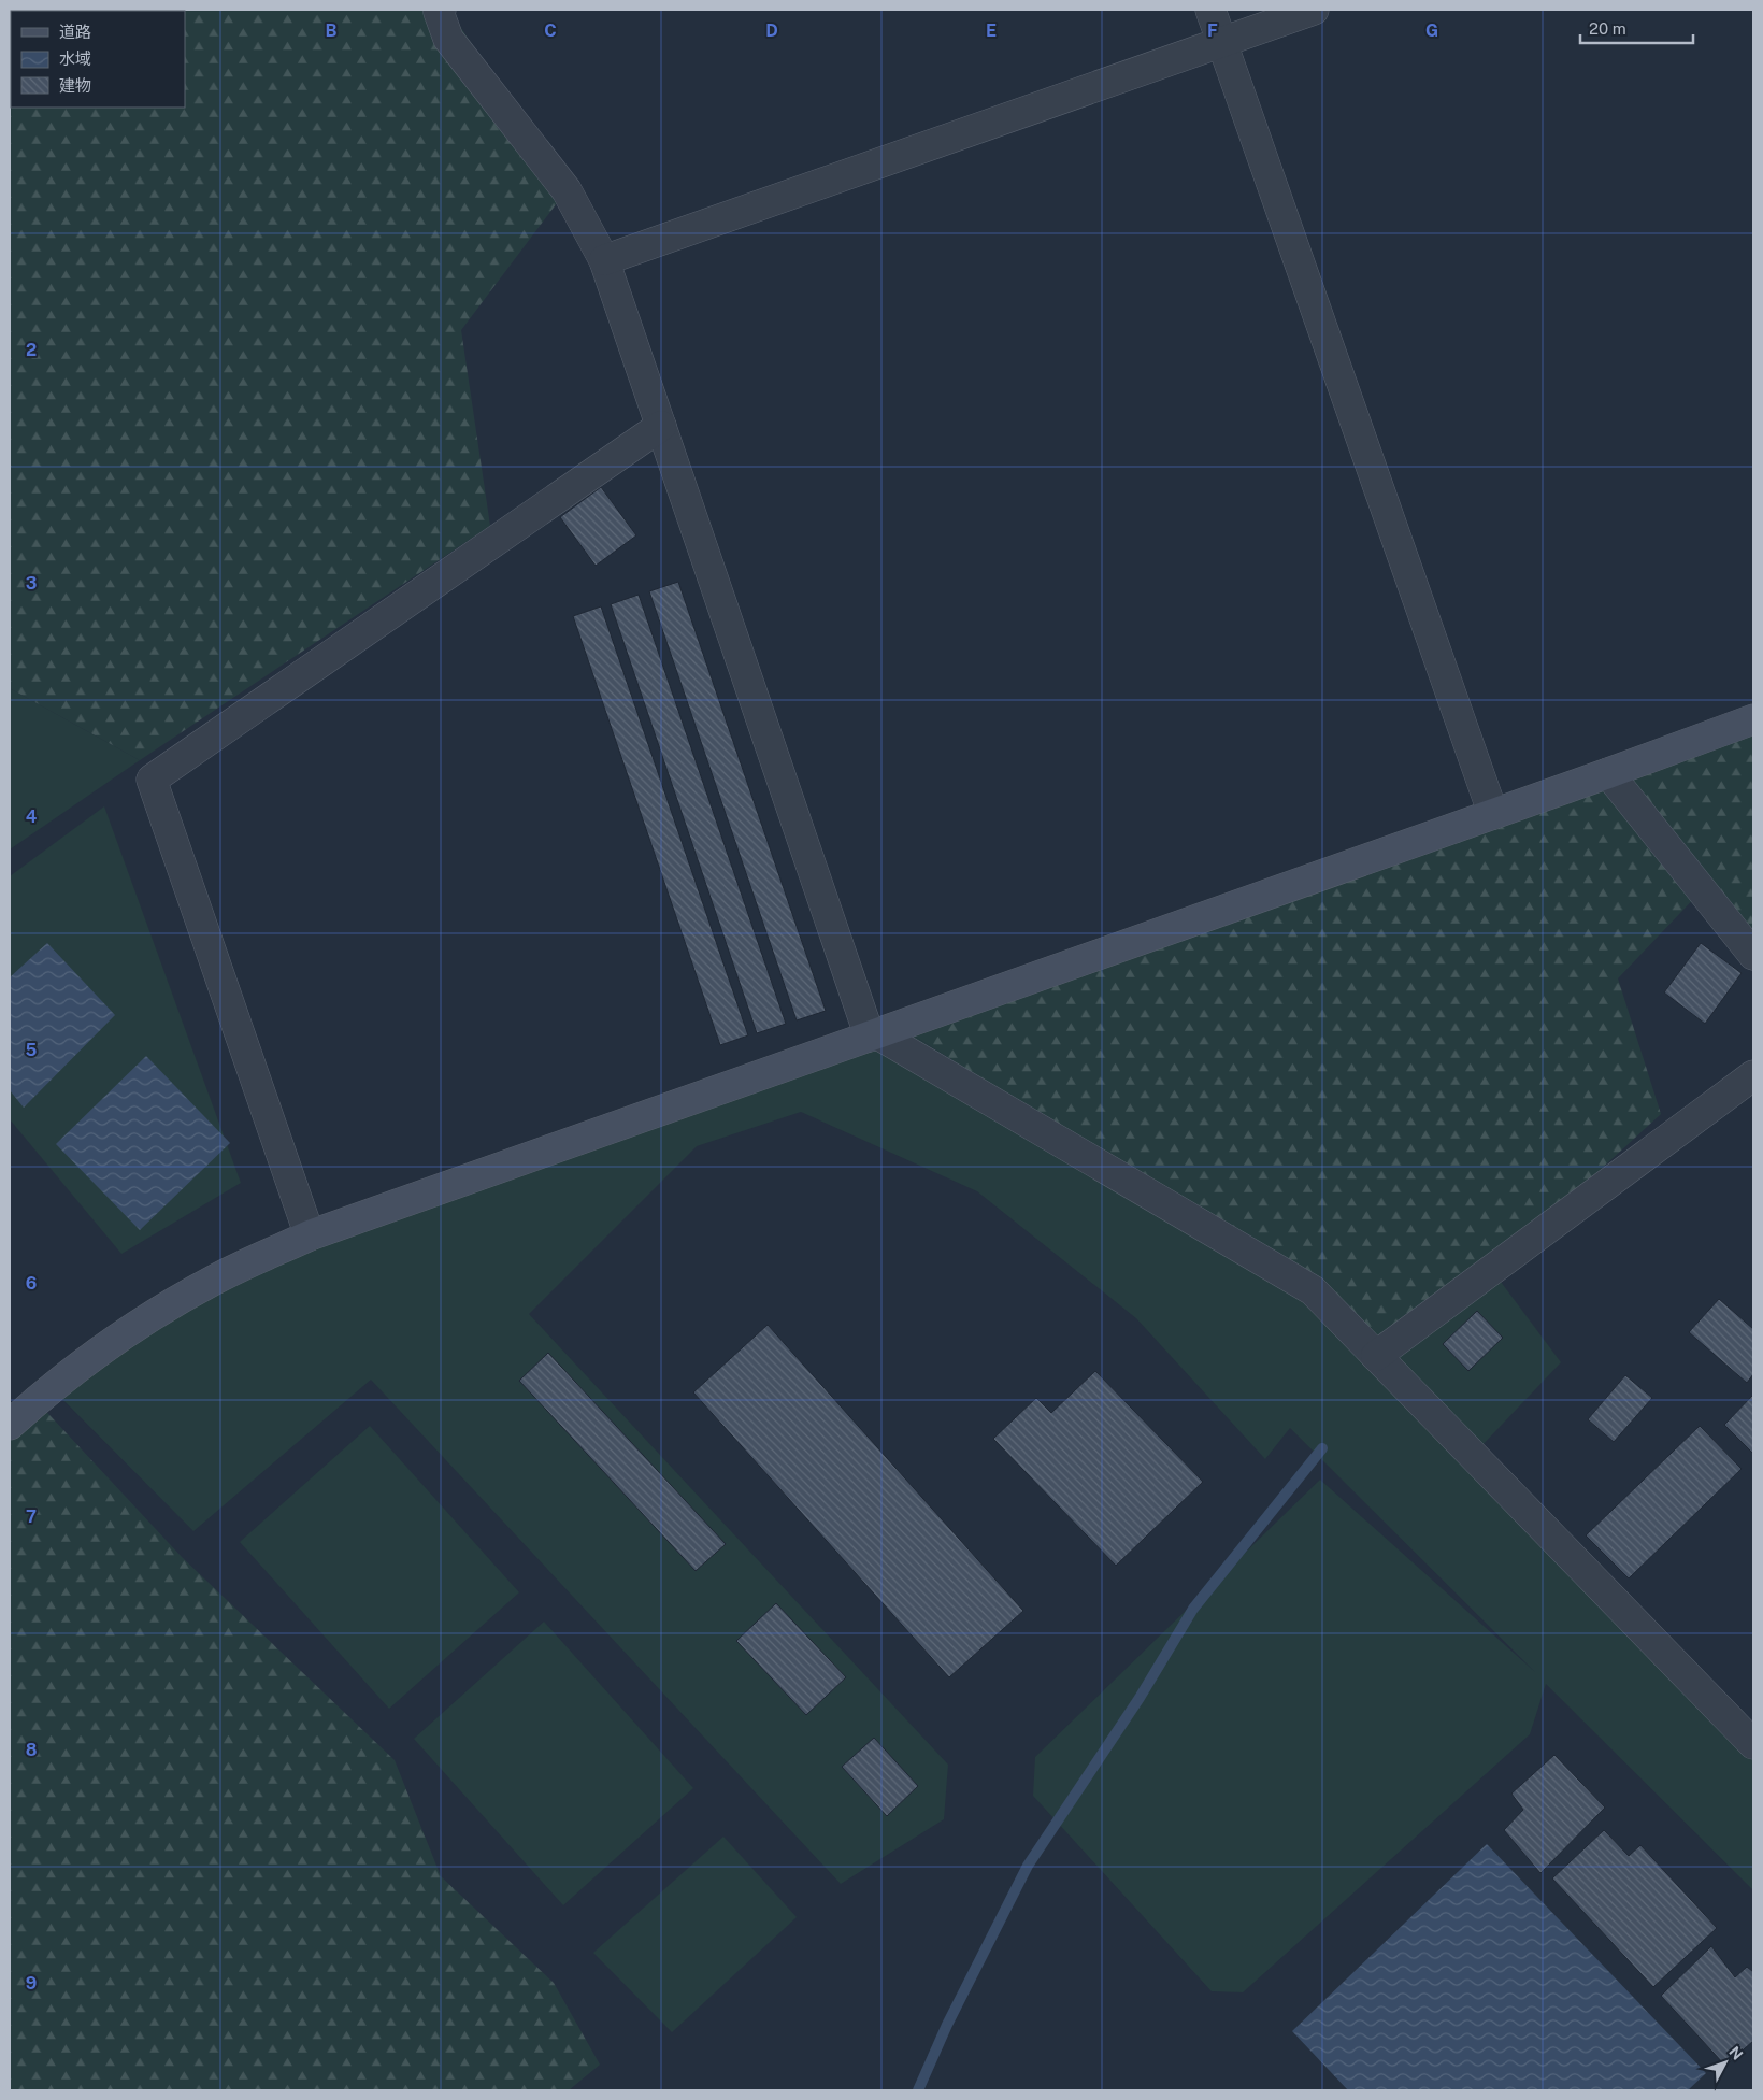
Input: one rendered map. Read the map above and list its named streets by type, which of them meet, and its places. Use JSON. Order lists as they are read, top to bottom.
{
  "legend": ["道路", "水域", "建物"],
  "scale_bar": "20 m",
  "north": "top right",
  "grid": {
    "columns": [
      "B",
      "C",
      "D",
      "E",
      "F",
      "G"
    ],
    "rows": [
      "2",
      "3",
      "4",
      "5",
      "6",
      "7",
      "8",
      "9"
    ]
  }
}
